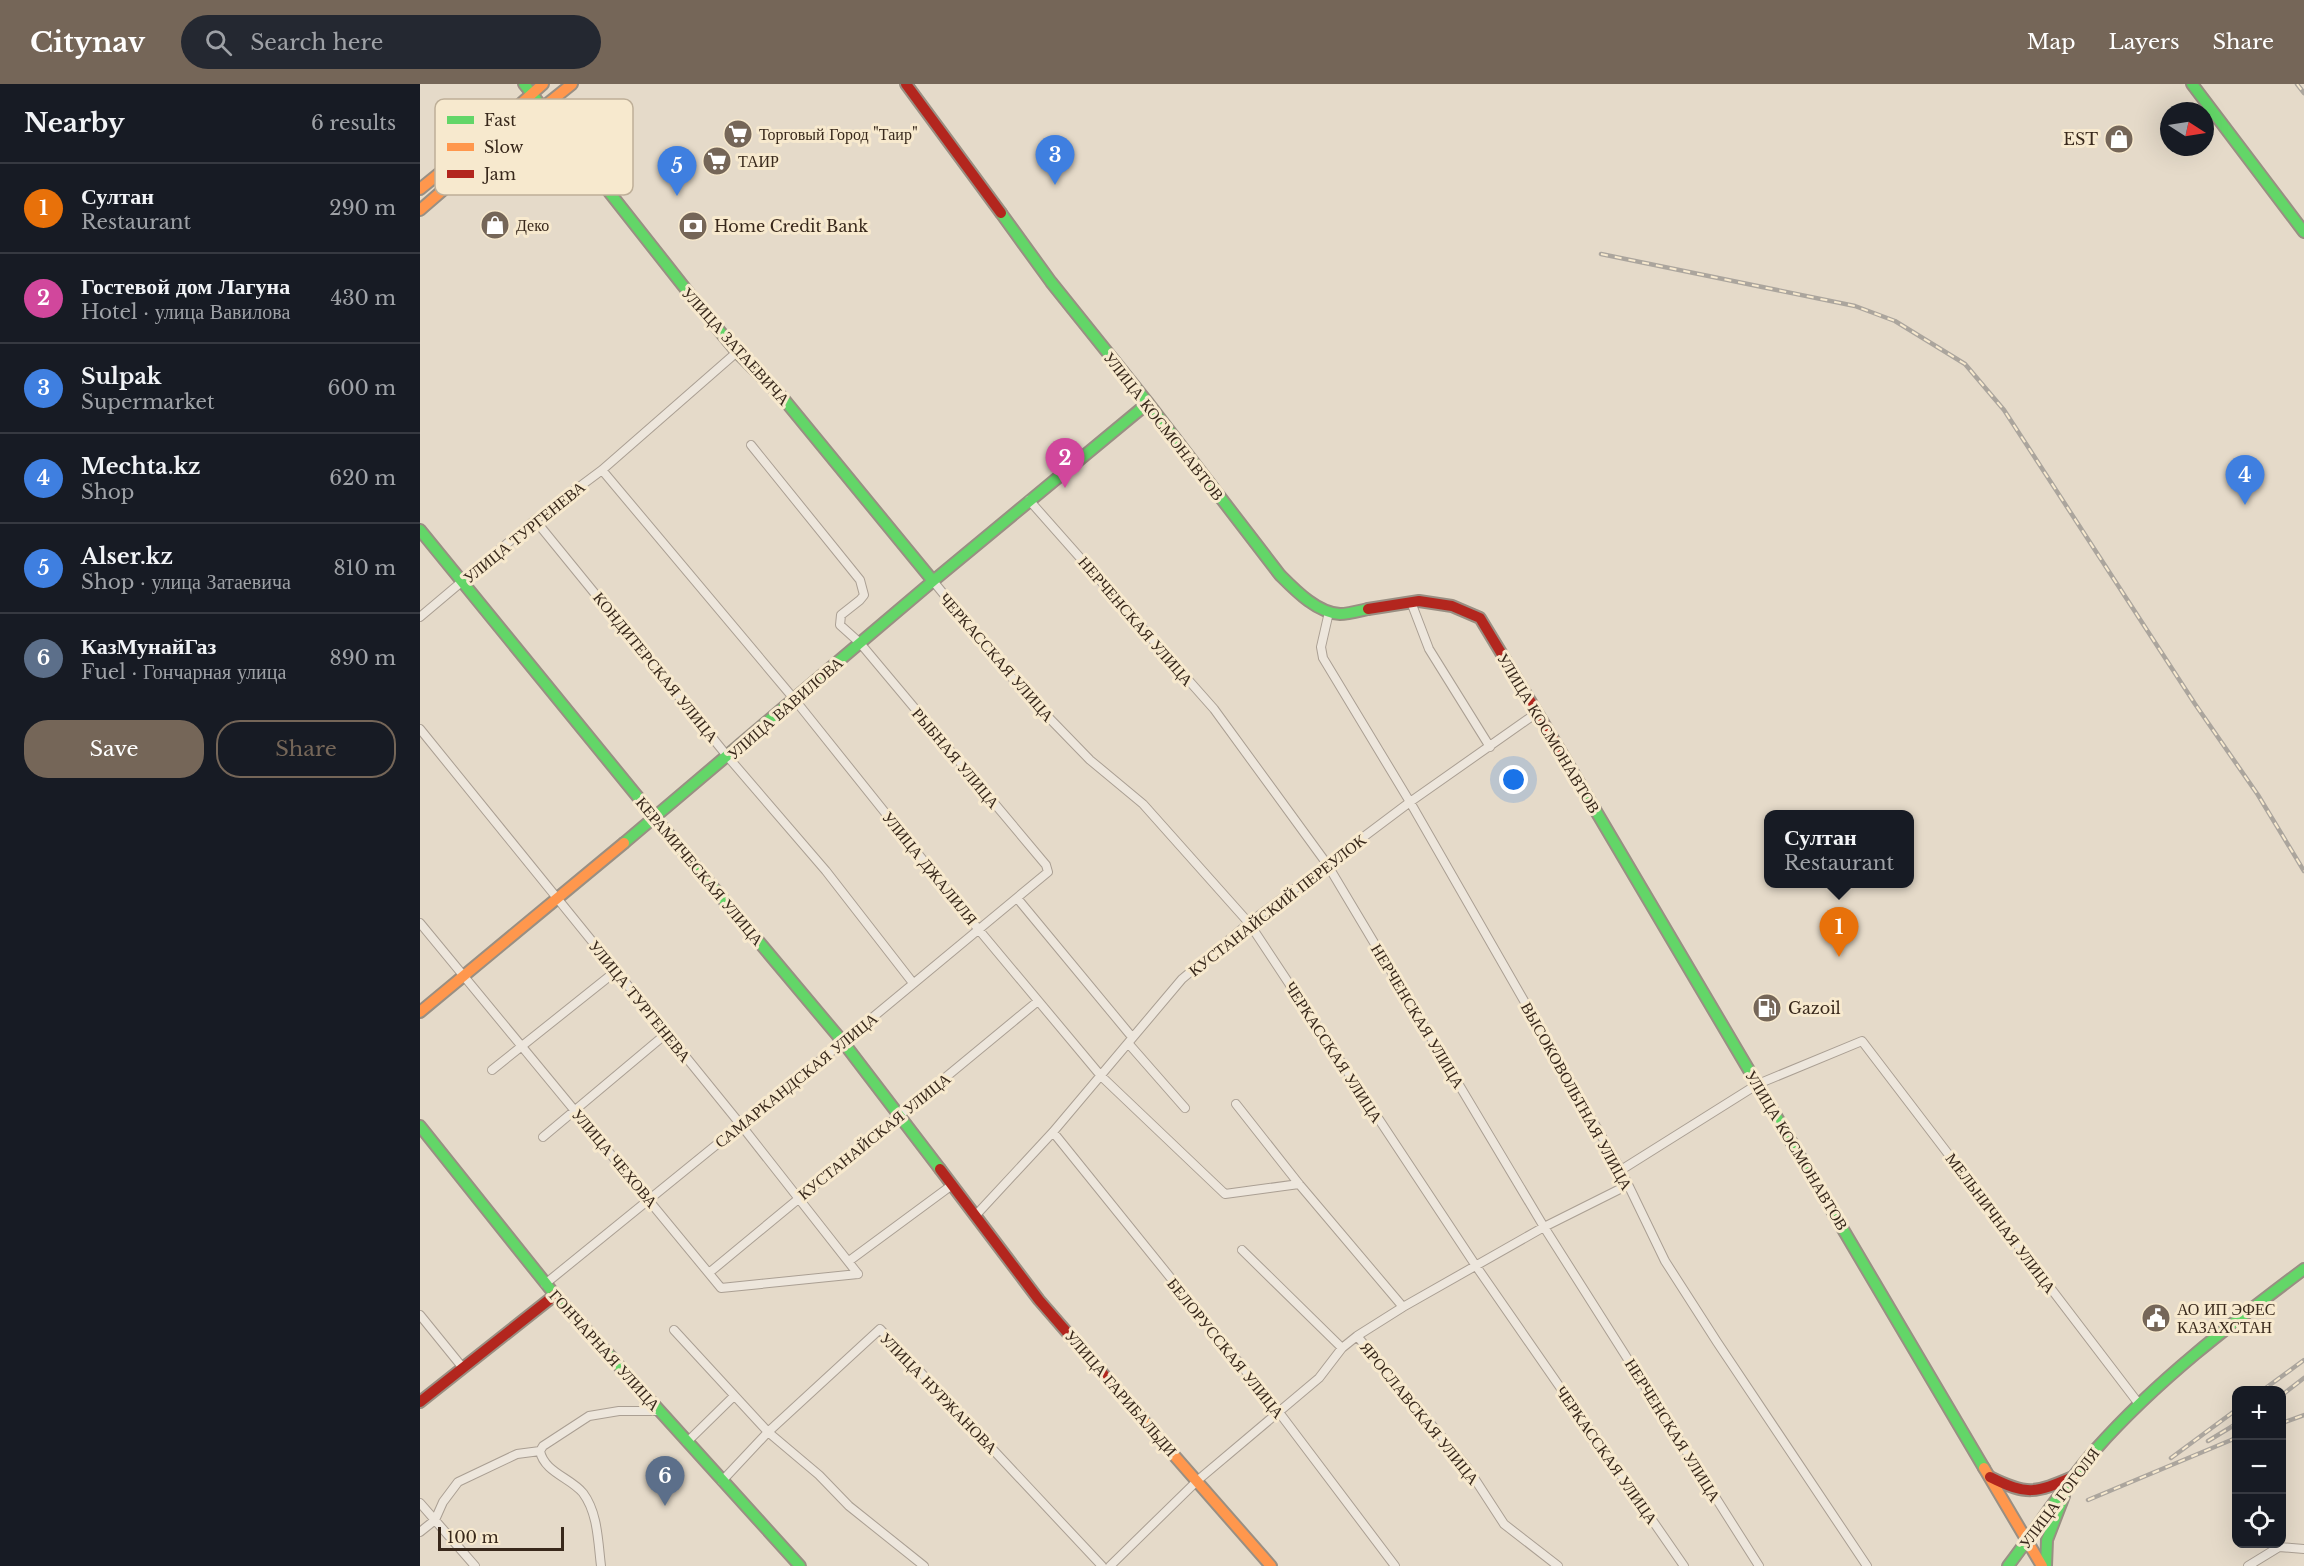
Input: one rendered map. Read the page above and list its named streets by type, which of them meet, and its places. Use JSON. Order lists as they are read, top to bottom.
{
  "streets": {
    "main road": [
      "УЛИЦА ЗАТАЕВИЧА",
      "УЛИЦА КОСМОНАВТОВ",
      "УЛИЦА ВАВИЛОВА",
      "КЕРАМИЧЕСКАЯ УЛИЦА",
      "ГОНЧАРНАЯ УЛИЦА",
      "УЛИЦА ГАРИБАЛЬДИ",
      "УЛИЦА ГОГОЛЯ"
    ],
    "street": [
      "УЛИЦА ТУРГЕНЕВА",
      "НЕРЧЕНСКАЯ УЛИЦА",
      "ЧЕРКАССКАЯ УЛИЦА",
      "КОНДИТЕРСКАЯ УЛИЦА",
      "РЫБНАЯ УЛИЦА",
      "УЛИЦА ДЖАЛИЛЯ",
      "КУСТАНАЙСКИЙ ПЕРЕУЛОК",
      "САМАРКАНДСКАЯ УЛИЦА",
      "ВЫСОКОВОЛЬТНАЯ УЛИЦА",
      "КУСТАНАЙСКАЯ УЛИЦА",
      "УЛИЦА ЧЕХОВА",
      "МЕЛЬНИЧНАЯ УЛИЦА",
      "БЕЛОРУССКАЯ УЛИЦА",
      "УЛИЦА НУРЖАНОВА",
      "ЯРОСЛАВСКАЯ УЛИЦА"
    ]
  },
  "crossings": [
    ["УЛИЦА ЗАТАЕВИЧА", "УЛИЦА ТУРГЕНЕВА"],
    ["УЛИЦА ЗАТАЕВИЧА", "ЧЕРКАССКАЯ УЛИЦА"],
    ["УЛИЦА ЗАТАЕВИЧА", "УЛИЦА ВАВИЛОВА"],
    ["УЛИЦА КОСМОНАВТОВ", "УЛИЦА ВАВИЛОВА"],
    ["УЛИЦА КОСМОНАВТОВ", "КУСТАНАЙСКИЙ ПЕРЕУЛОК"],
    ["УЛИЦА КОСМОНАВТОВ", "ВЫСОКОВОЛЬТНАЯ УЛИЦА"],
    ["УЛИЦА КОСМОНАВТОВ", "МЕЛЬНИЧНАЯ УЛИЦА"],
    ["УЛИЦА КОСМОНАВТОВ", "УЛИЦА ГОГОЛЯ"],
    ["УЛИЦА ТУРГЕНЕВА", "КОНДИТЕРСКАЯ УЛИЦА"],
    ["УЛИЦА ТУРГЕНЕВА", "УЛИЦА ВАВИЛОВА"],
    ["УЛИЦА ТУРГЕНЕВА", "УЛИЦА ДЖАЛИЛЯ"],
    ["УЛИЦА ТУРГЕНЕВА", "КЕРАМИЧЕСКАЯ УЛИЦА"],
    ["УЛИЦА ТУРГЕНЕВА", "САМАРКАНДСКАЯ УЛИЦА"],
    ["УЛИЦА ТУРГЕНЕВА", "КУСТАНАЙСКАЯ УЛИЦА"],
    ["УЛИЦА ТУРГЕНЕВА", "УЛИЦА ЧЕХОВА"],
    ["НЕРЧЕНСКАЯ УЛИЦА", "УЛИЦА ВАВИЛОВА"],
    ["НЕРЧЕНСКАЯ УЛИЦА", "КУСТАНАЙСКИЙ ПЕРЕУЛОК"],
    ["ЧЕРКАССКАЯ УЛИЦА", "УЛИЦА ВАВИЛОВА"],
    ["ЧЕРКАССКАЯ УЛИЦА", "КУСТАНАЙСКИЙ ПЕРЕУЛОК"],
    ["КОНДИТЕРСКАЯ УЛИЦА", "УЛИЦА ВАВИЛОВА"],
    ["КОНДИТЕРСКАЯ УЛИЦА", "САМАРКАНДСКАЯ УЛИЦА"],
    ["УЛИЦА ВАВИЛОВА", "РЫБНАЯ УЛИЦА"],
    ["УЛИЦА ВАВИЛОВА", "УЛИЦА ДЖАЛИЛЯ"],
    ["УЛИЦА ВАВИЛОВА", "КЕРАМИЧЕСКАЯ УЛИЦА"],
    ["УЛИЦА ВАВИЛОВА", "УЛИЦА ЧЕХОВА"],
    ["РЫБНАЯ УЛИЦА", "САМАРКАНДСКАЯ УЛИЦА"],
    ["УЛИЦА ДЖАЛИЛЯ", "КУСТАНАЙСКИЙ ПЕРЕУЛОК"],
    ["УЛИЦА ДЖАЛИЛЯ", "САМАРКАНДСКАЯ УЛИЦА"],
    ["УЛИЦА ДЖАЛИЛЯ", "КУСТАНАЙСКАЯ УЛИЦА"],
    ["КЕРАМИЧЕСКАЯ УЛИЦА", "КУСТАНАЙСКИЙ ПЕРЕУЛОК"],
    ["КЕРАМИЧЕСКАЯ УЛИЦА", "САМАРКАНДСКАЯ УЛИЦА"],
    ["КЕРАМИЧЕСКАЯ УЛИЦА", "КУСТАНАЙСКАЯ УЛИЦА"],
    ["КЕРАМИЧЕСКАЯ УЛИЦА", "УЛИЦА ГАРИБАЛЬДИ"],
    ["КУСТАНАЙСКИЙ ПЕРЕУЛОК", "ВЫСОКОВОЛЬТНАЯ УЛИЦА"],
    ["КУСТАНАЙСКИЙ ПЕРЕУЛОК", "БЕЛОРУССКАЯ УЛИЦА"],
    ["КУСТАНАЙСКИЙ ПЕРЕУЛОК", "УЛИЦА ГАРИБАЛЬДИ"],
    ["САМАРКАНДСКАЯ УЛИЦА", "УЛИЦА ЧЕХОВА"],
    ["САМАРКАНДСКАЯ УЛИЦА", "ГОНЧАРНАЯ УЛИЦА"],
    ["КУСТАНАЙСКАЯ УЛИЦА", "УЛИЦА ЧЕХОВА"],
    ["МЕЛЬНИЧНАЯ УЛИЦА", "УЛИЦА ГОГОЛЯ"],
    ["ГОНЧАРНАЯ УЛИЦА", "УЛИЦА НУРЖАНОВА"]
  ],
  "places": {
    "supermarket": ["Торговый Город \"Таир\"", "ТАИР"],
    "shop": ["EST", "Деко"],
    "bank": ["Home Credit Bank"],
    "fuel station": ["Gazoil"],
    "public building": ["АО ИП ЭФЕС КАЗАХСТАН"]
  },
  "legend": ["Fast", "Slow", "Jam"],
  "scale_bar": "100 m",
  "north": "right",
  "page": {
    "header": "Citynav",
    "search": "Search here",
    "nav": ["Map", "Layers", "Share"],
    "heading": ["Nearby", "6 results"],
    "pins": [
      "3",
      "5",
      "2",
      "4",
      "1",
      "6"
    ],
    "list": [
      {
        "mark": "1",
        "name": "Султан",
        "note": "Restaurant",
        "value": "290 m"
      },
      {
        "mark": "2",
        "name": "Гостевой дом Лагуна",
        "note": "Hotel · улица Вавилова",
        "value": "430 m"
      },
      {
        "mark": "3",
        "name": "Sulpak",
        "note": "Supermarket",
        "value": "600 m"
      },
      {
        "mark": "4",
        "name": "Mechta.kz",
        "note": "Shop",
        "value": "620 m"
      },
      {
        "mark": "5",
        "name": "Alser.kz",
        "note": "Shop · улица Затаевича",
        "value": "810 m"
      },
      {
        "mark": "6",
        "name": "КазМунайГаз",
        "note": "Fuel · Гончарная улица",
        "value": "890 m"
      }
    ],
    "buttons": ["Save", "Share"],
    "popup": ["Султан", "Restaurant"],
    "map_buttons": ["+", "−"],
    "scale": "100 m"
  }
}
